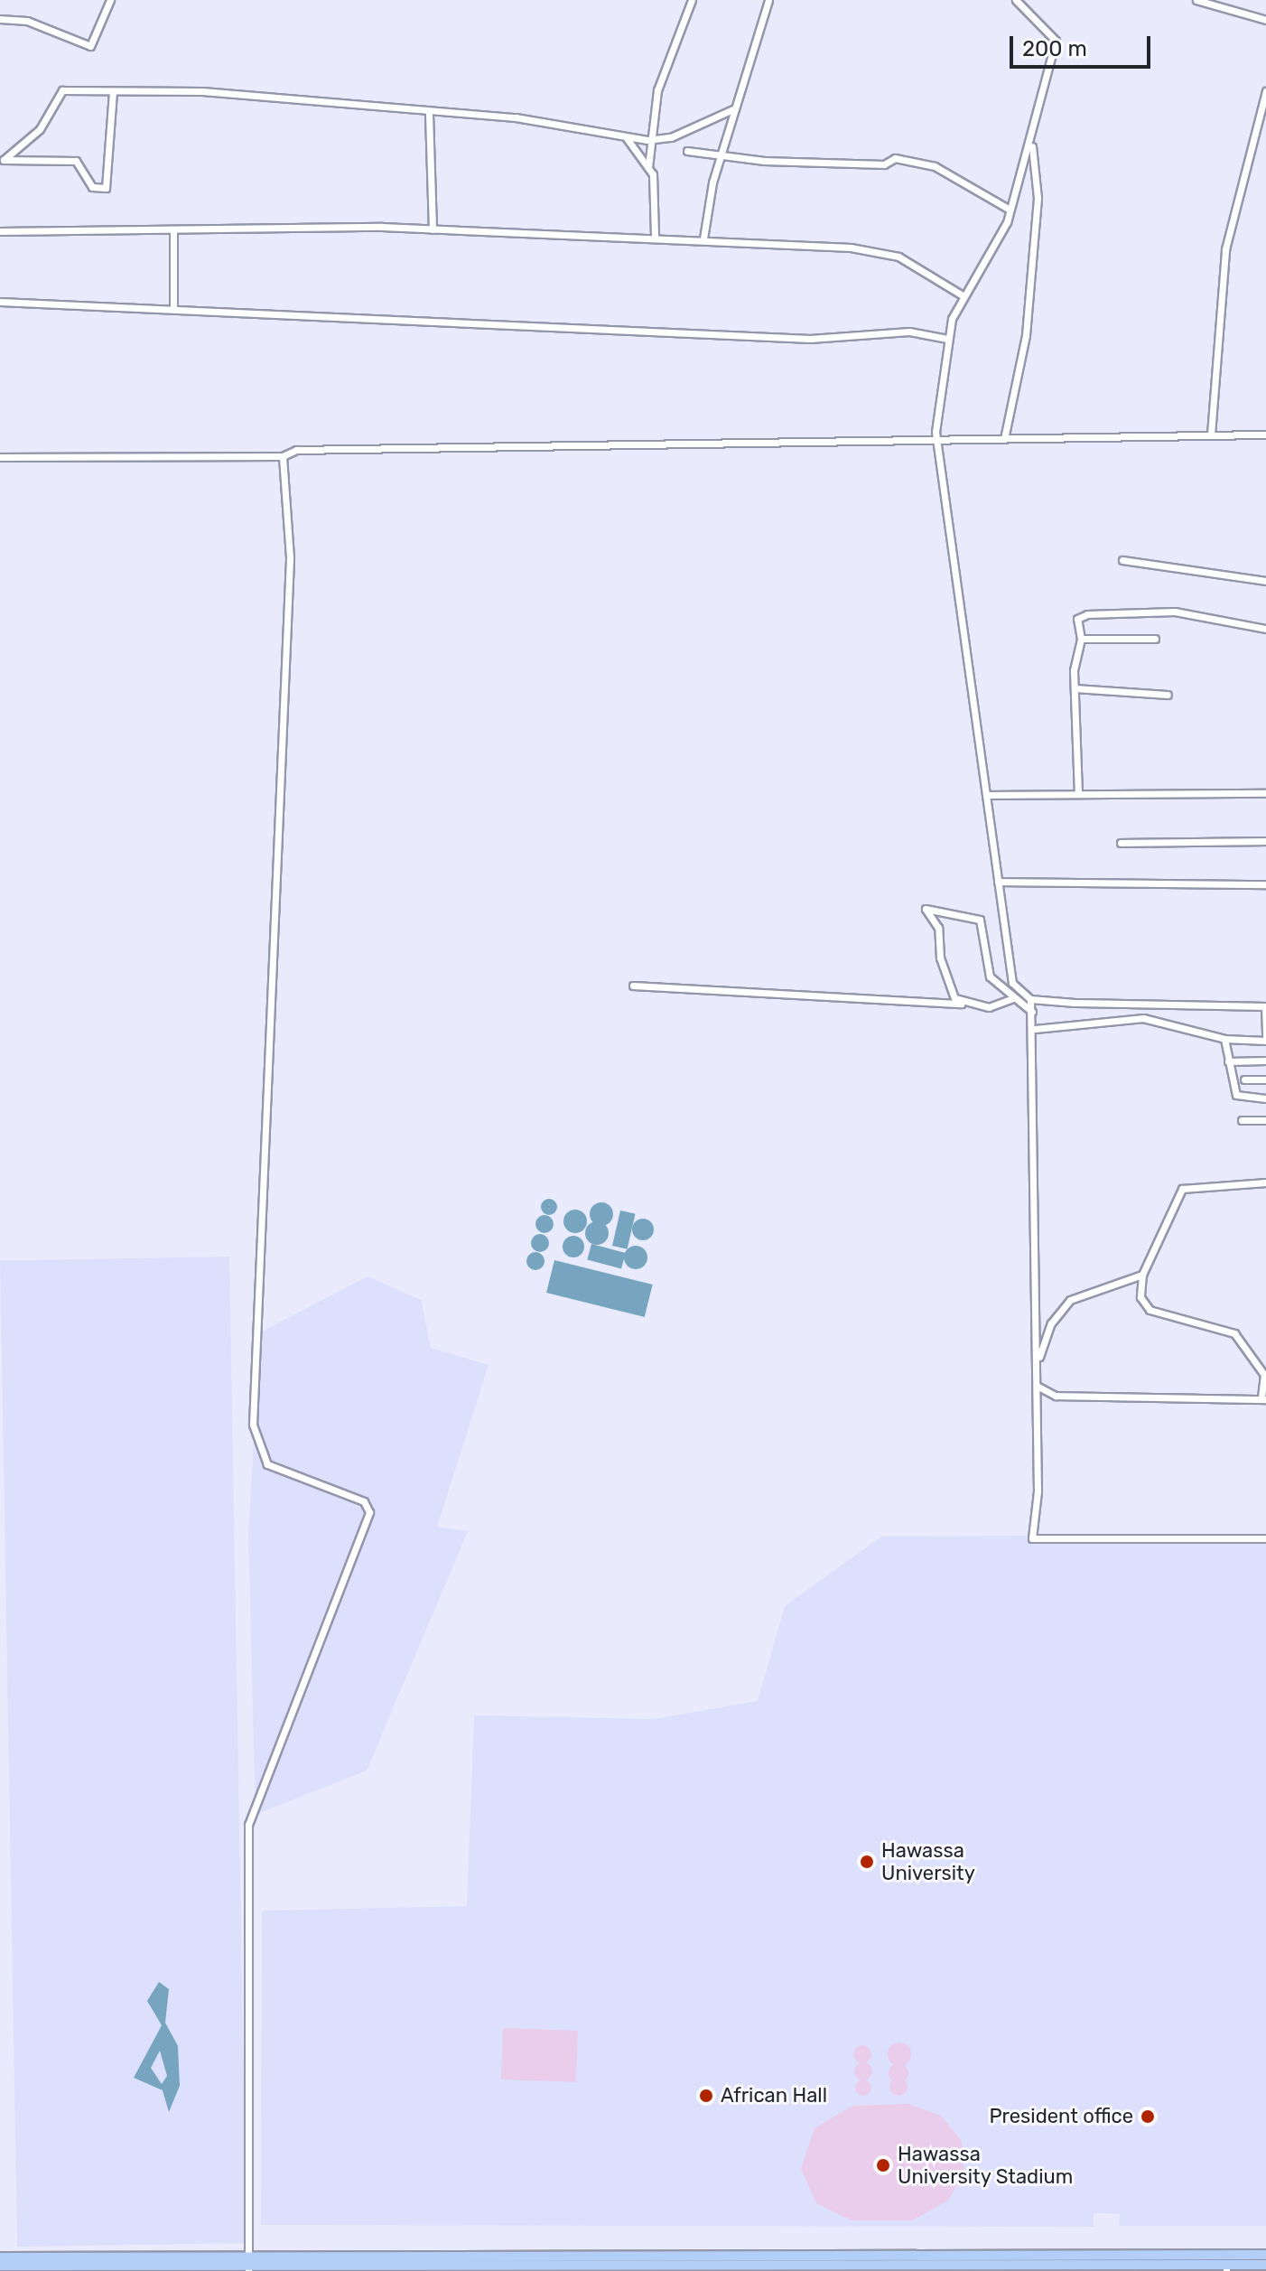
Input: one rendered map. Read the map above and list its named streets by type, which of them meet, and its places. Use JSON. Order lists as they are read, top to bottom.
{
  "places": [
    "Hawassa University",
    "African Hall",
    "President office",
    "Hawassa University Stadium"
  ],
  "scale_bar": "200 m"
}
